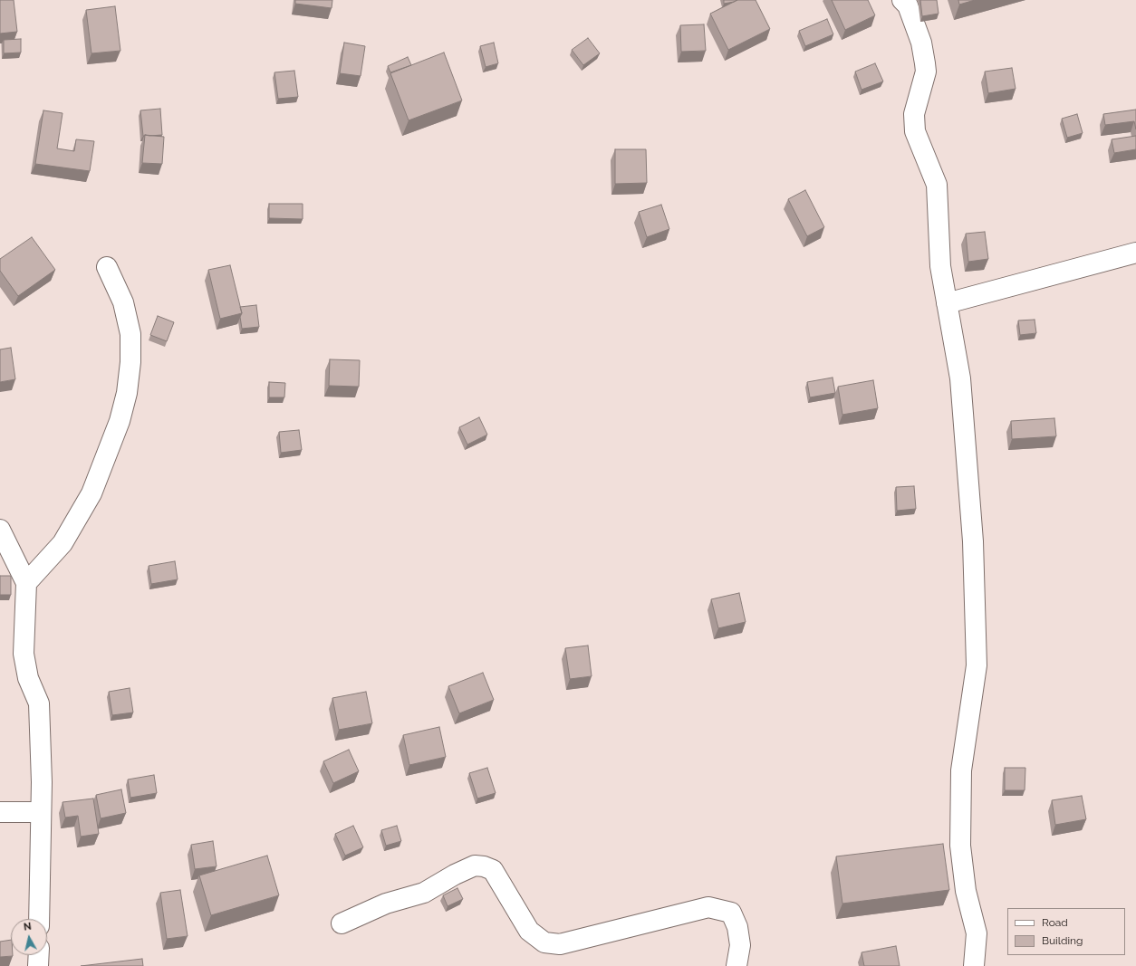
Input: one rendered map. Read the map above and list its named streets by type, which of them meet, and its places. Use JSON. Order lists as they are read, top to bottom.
{
  "legend": ["Road", "Building"],
  "north": "top"
}
